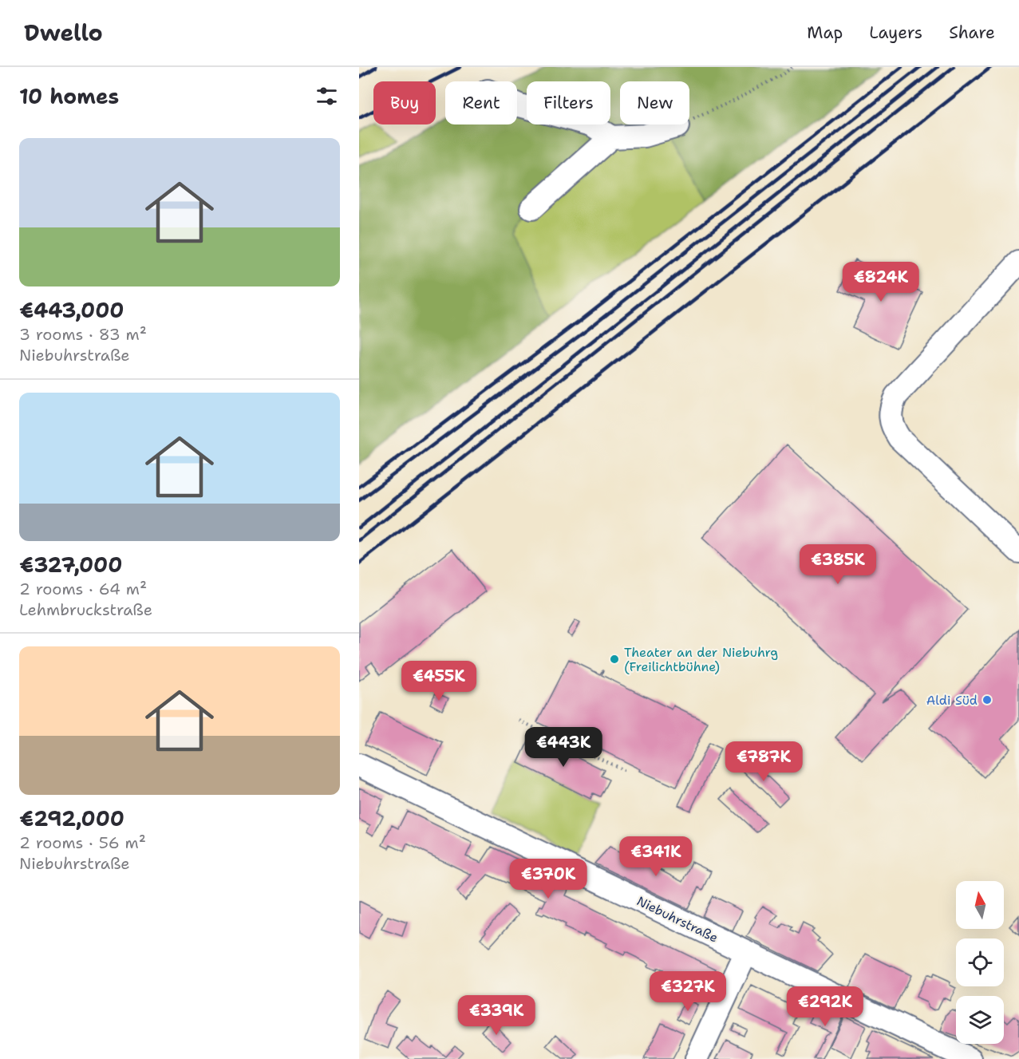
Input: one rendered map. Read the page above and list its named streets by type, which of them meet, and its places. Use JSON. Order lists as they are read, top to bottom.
{
  "streets": {
    "street": ["Niebuhrstraße"]
  },
  "places": ["Theater an der Niebuhrg (Freilichtbühne)", "Aldi Süd"],
  "north": "top",
  "page": {
    "header": "Dwello",
    "nav": ["Map", "Layers", "Share"],
    "heading": "10 homes",
    "chip": [
      "Buy",
      "Rent",
      "Filters",
      "New"
    ],
    "list": [
      {
        "name": "€443,000",
        "note": "3 rooms · 83 m² · Niebuhrstraße"
      },
      {
        "name": "€327,000",
        "note": "2 rooms · 64 m² · Lehmbruckstraße"
      },
      {
        "name": "€292,000",
        "note": "2 rooms · 56 m² · Niebuhrstraße"
      }
    ],
    "price": [
      "€824K",
      "€385K",
      "€455K",
      "€443K",
      "€787K",
      "€341K",
      "€370K",
      "€327K",
      "€292K",
      "€339K"
    ]
  }
}
